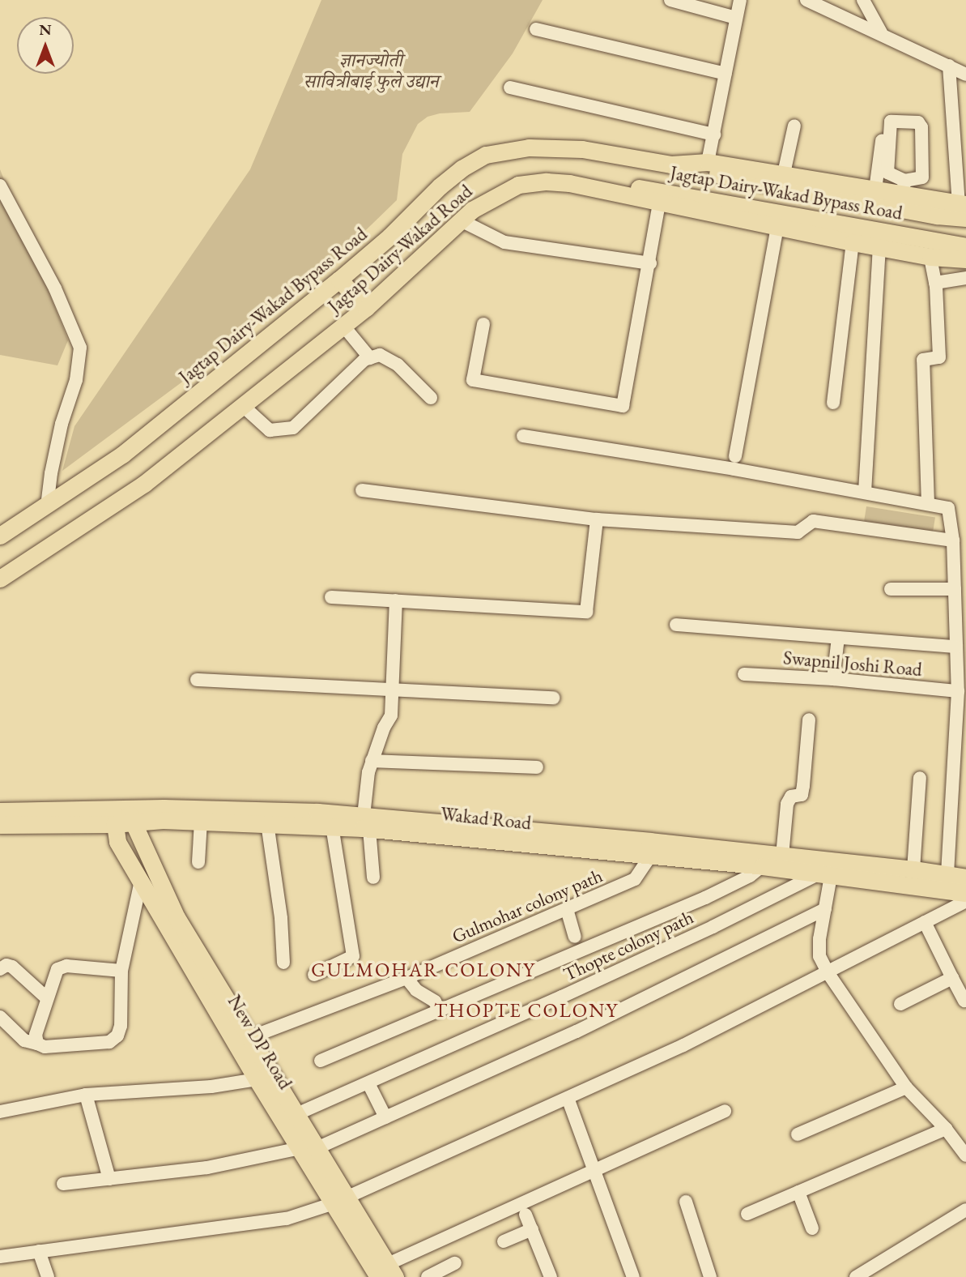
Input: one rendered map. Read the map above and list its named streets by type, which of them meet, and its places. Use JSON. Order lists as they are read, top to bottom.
{
  "streets": {
    "main road": [
      "Jagtap Dairy-Wakad Bypass Road",
      "Jagtap Dairy-Wakad Road",
      "Wakad Road",
      "New DP Road"
    ],
    "street": ["Swapnil Joshi Road", "Gulmohar colony path", "Thopte colony path"]
  },
  "crossings": [
    ["Jagtap Dairy-Wakad Bypass Road", "Jagtap Dairy-Wakad Road"],
    ["Wakad Road", "Gulmohar colony path"],
    ["Wakad Road", "Thopte colony path"],
    ["Wakad Road", "New DP Road"],
    ["Gulmohar colony path", "New DP Road"],
    ["Thopte colony path", "New DP Road"]
  ],
  "districts": ["GULMOHAR COLONY", "THOPTE COLONY"],
  "parks": ["ज्ञानज्योती सावित्रीबाई फुले उद्यान"],
  "north": "top"
}
